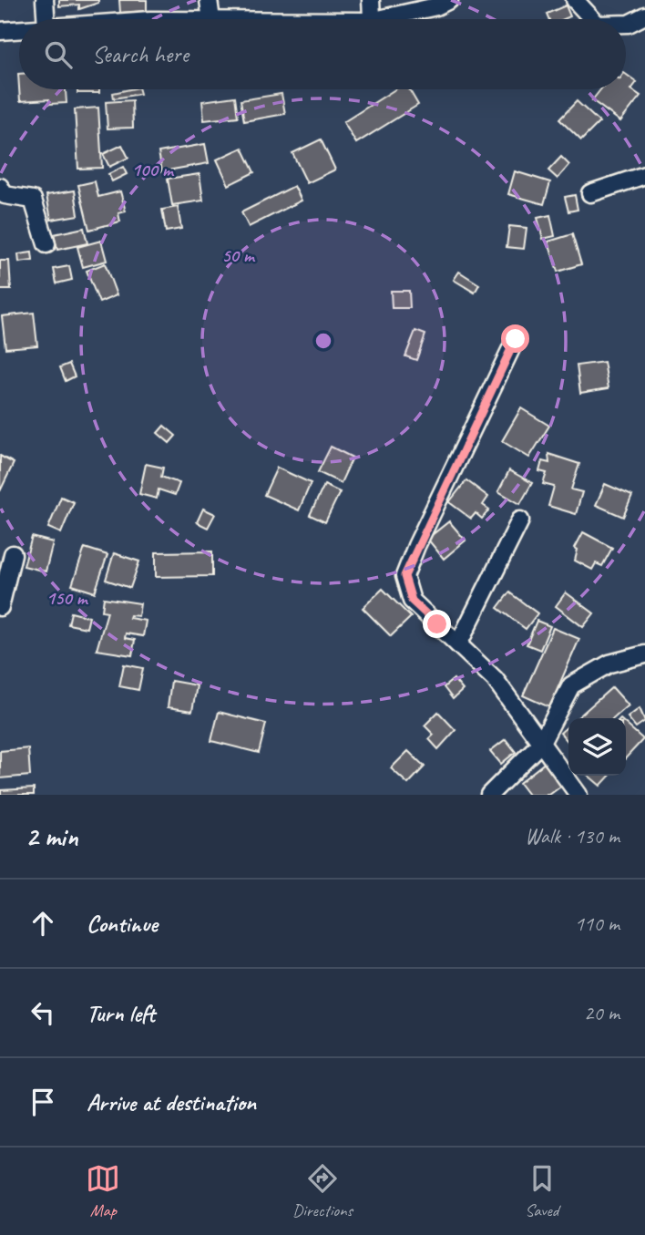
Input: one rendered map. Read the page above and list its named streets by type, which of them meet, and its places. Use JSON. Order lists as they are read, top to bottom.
{
  "page": {
    "search": "Search here",
    "heading": ["2 min", "Walk · 130 m"],
    "list": [
      ["Continue", "110 m"],
      ["Turn left", "20 m"],
      "Arrive at destination"
    ],
    "nav": ["Map", "Directions", "Saved"]
  },
  "rings": ["100 m", "50 m", "150 m"]
}
